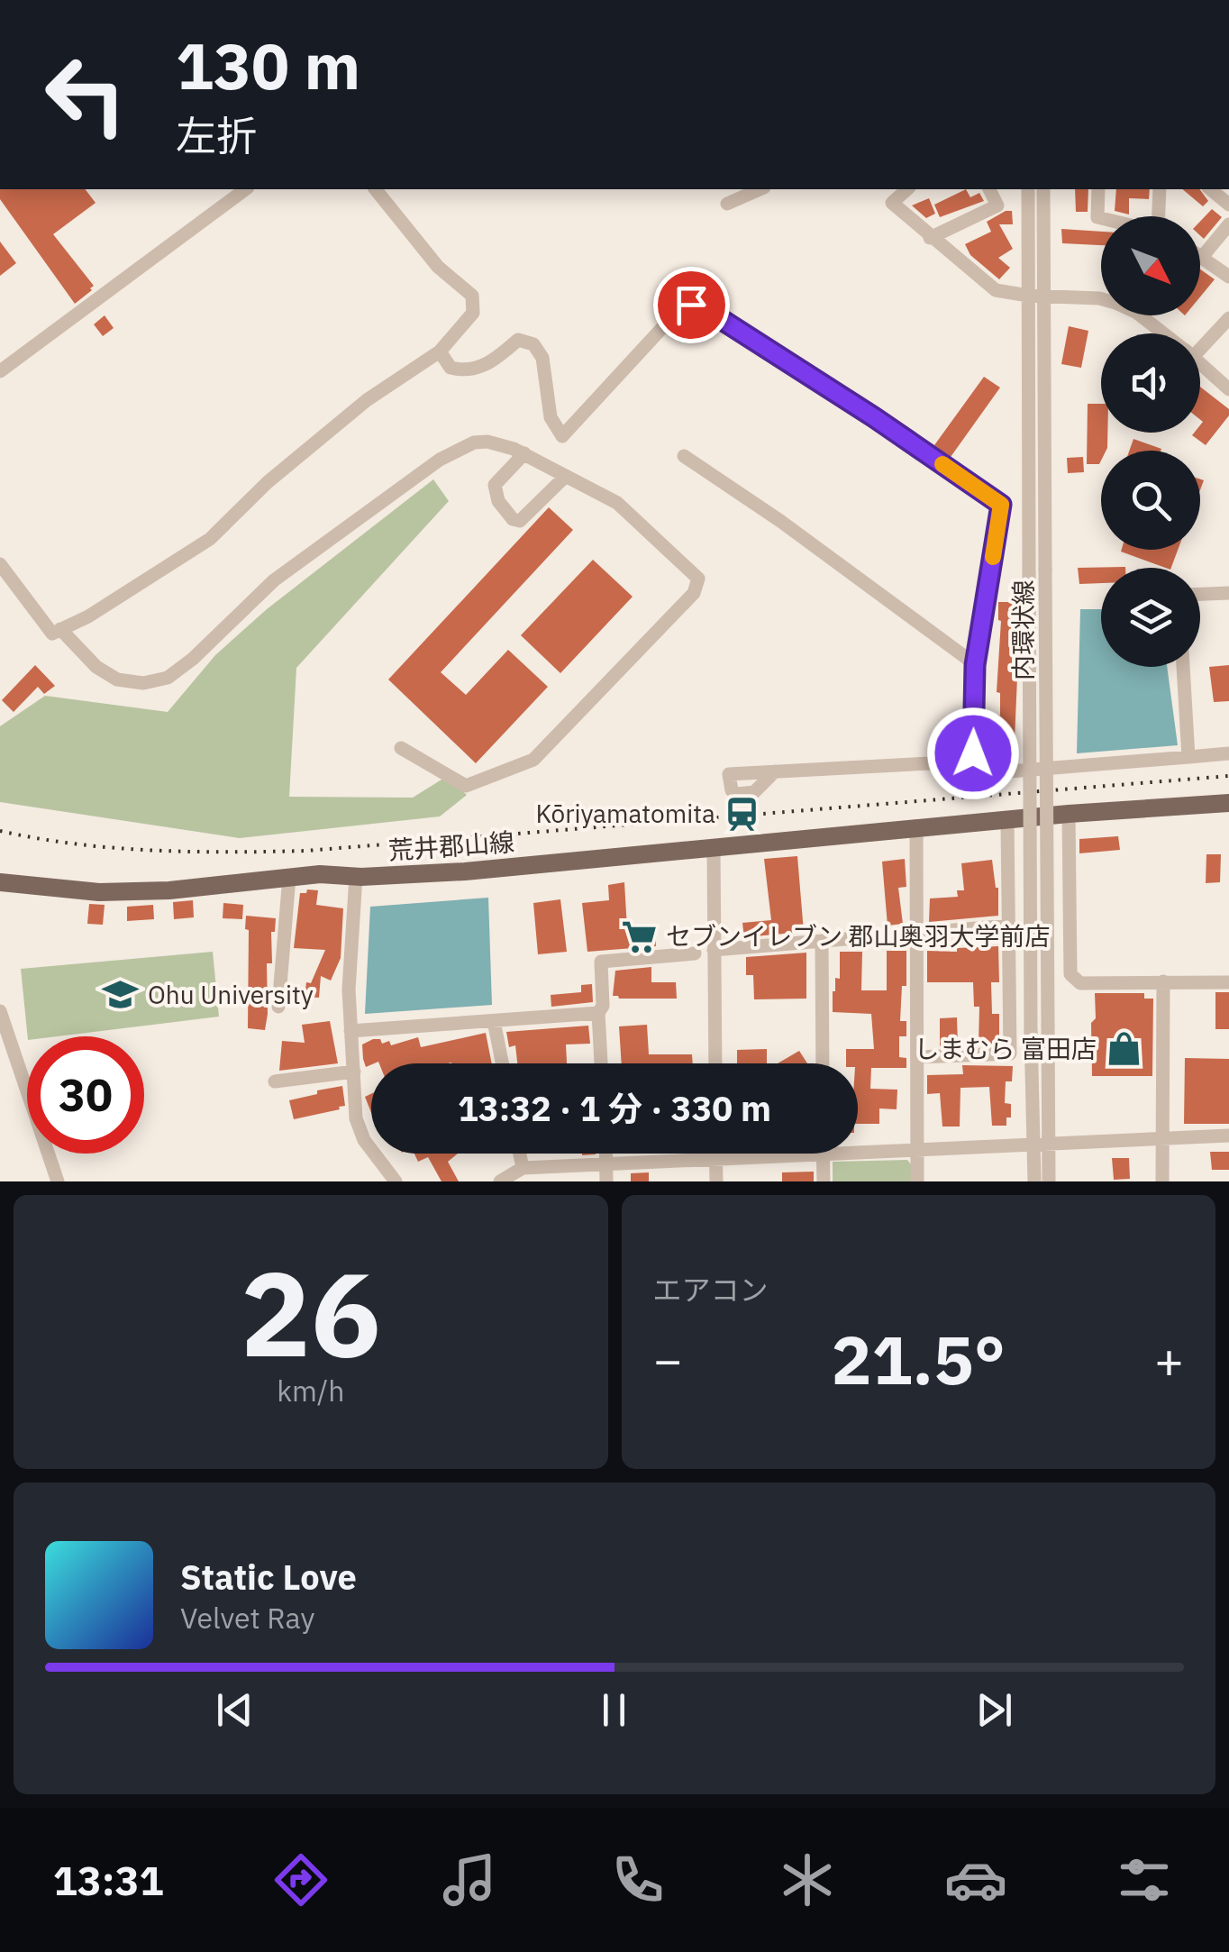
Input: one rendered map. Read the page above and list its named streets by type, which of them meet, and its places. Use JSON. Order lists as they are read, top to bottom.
{
  "streets": {
    "main road": ["荒井郡山線"],
    "street": ["内環状線"]
  },
  "places": {
    "station": ["Kōriyamatomita"],
    "supermarket": ["セブンイレブン 郡山奥羽大学前店"],
    "school or university": ["Ohu University"],
    "shop": ["しまむら 富田店"]
  },
  "north": "bottom right",
  "page": {
    "turn": ["130 m", "左折"],
    "limit": "30",
    "trip": "13:32 · 1 分 · 330 m",
    "tile": [
      ["26", "km/h"],
      "エアコン"
    ],
    "heat": ["−", "21.5°", "+"],
    "song": ["Static Love", "Velvet Ray"],
    "tabs": "13:31"
  }
}
